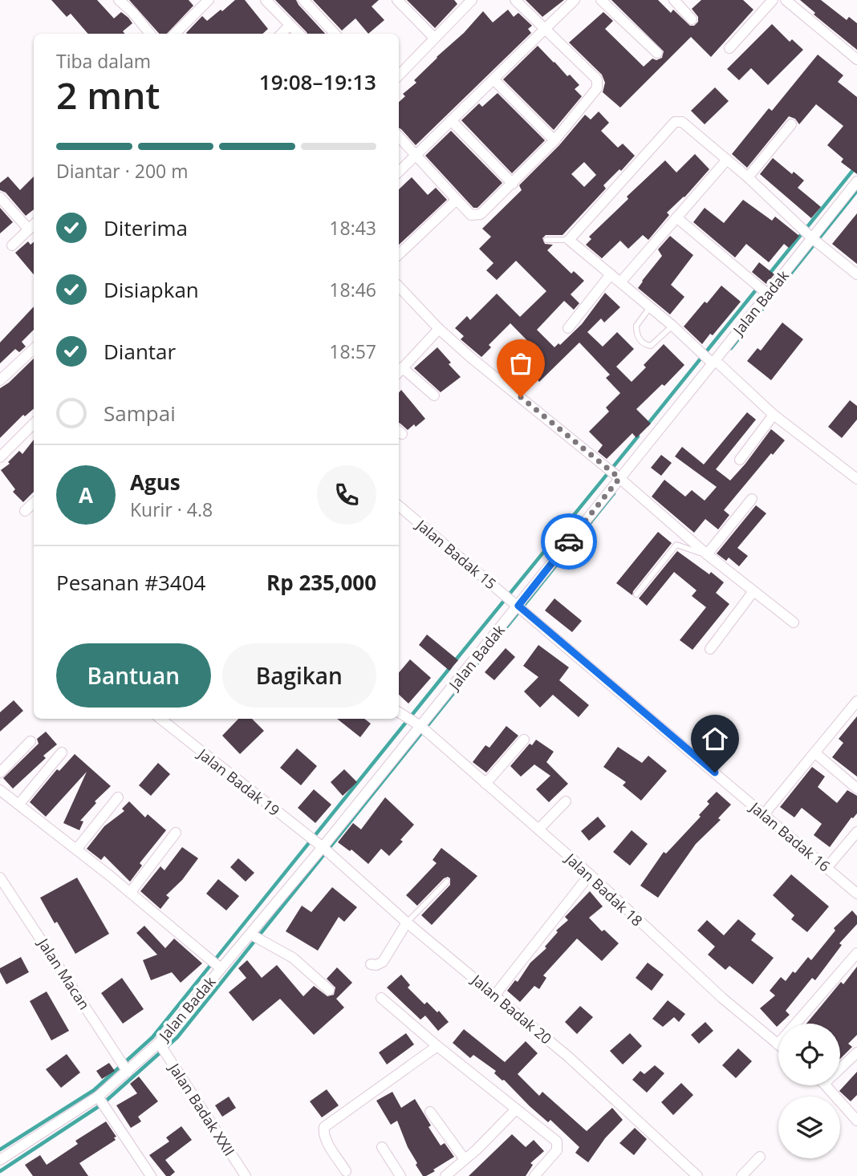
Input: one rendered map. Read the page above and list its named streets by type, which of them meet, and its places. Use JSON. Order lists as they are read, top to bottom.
{
  "streets": {
    "street": [
      "Jalan Badak",
      "Jalan Badak 15",
      "Jalan Badak 19",
      "Jalan Badak 16",
      "Jalan Badak 18",
      "Jalan Macan",
      "Jalan Badak 20",
      "Jalan Badak XXII"
    ]
  },
  "crossings": [
    ["Jalan Badak", "Jalan Badak 15"],
    ["Jalan Badak", "Jalan Badak 19"],
    ["Jalan Badak", "Jalan Badak 16"],
    ["Jalan Badak", "Jalan Badak 18"],
    ["Jalan Badak", "Jalan Macan"],
    ["Jalan Badak", "Jalan Badak 20"],
    ["Jalan Badak", "Jalan Badak XXII"],
    ["Jalan Badak 15", "Jalan Badak 16"],
    ["Jalan Badak 19", "Jalan Badak 20"]
  ],
  "page": {
    "heading": ["2 mnt", "Tiba dalam", "19:08–19:13"],
    "panel": [
      "Agus",
      "Kurir · 4.8",
      "Pesanan #3404",
      "Rp 235,000"
    ],
    "bar": "Diantar · 200 m",
    "list": [
      ["Diterima", "18:43"],
      ["Disiapkan", "18:46"],
      ["Diantar", "18:57"],
      "Sampai"
    ],
    "round": "A",
    "buttons": ["Bantuan", "Bagikan"]
  }
}
